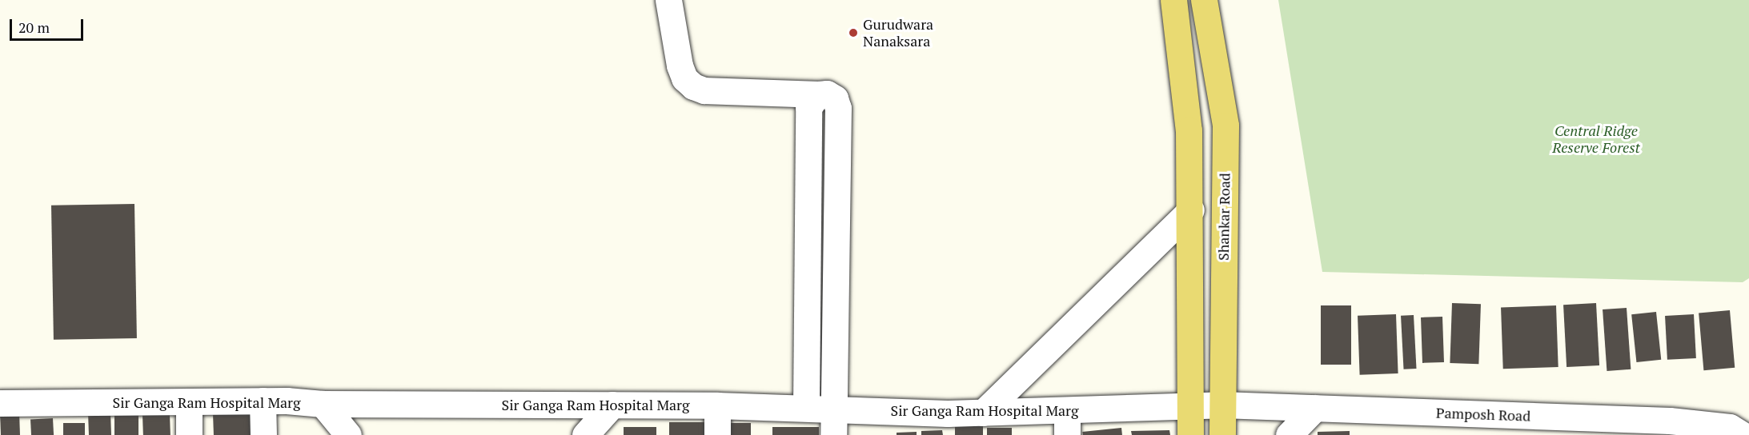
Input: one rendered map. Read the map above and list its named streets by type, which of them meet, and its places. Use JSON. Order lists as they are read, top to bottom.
{
  "streets": {
    "main road": ["Shankar Road"],
    "street": ["Sir Ganga Ram Hospital Marg", "Pamposh Road"]
  },
  "crossings": [
    ["Shankar Road", "Sir Ganga Ram Hospital Marg"],
    ["Shankar Road", "Pamposh Road"],
    ["Sir Ganga Ram Hospital Marg", "Pamposh Road"]
  ],
  "parks": ["Central Ridge Reserve Forest"],
  "places": ["Gurudwara Nanaksara"],
  "scale_bar": "20 m"
}
